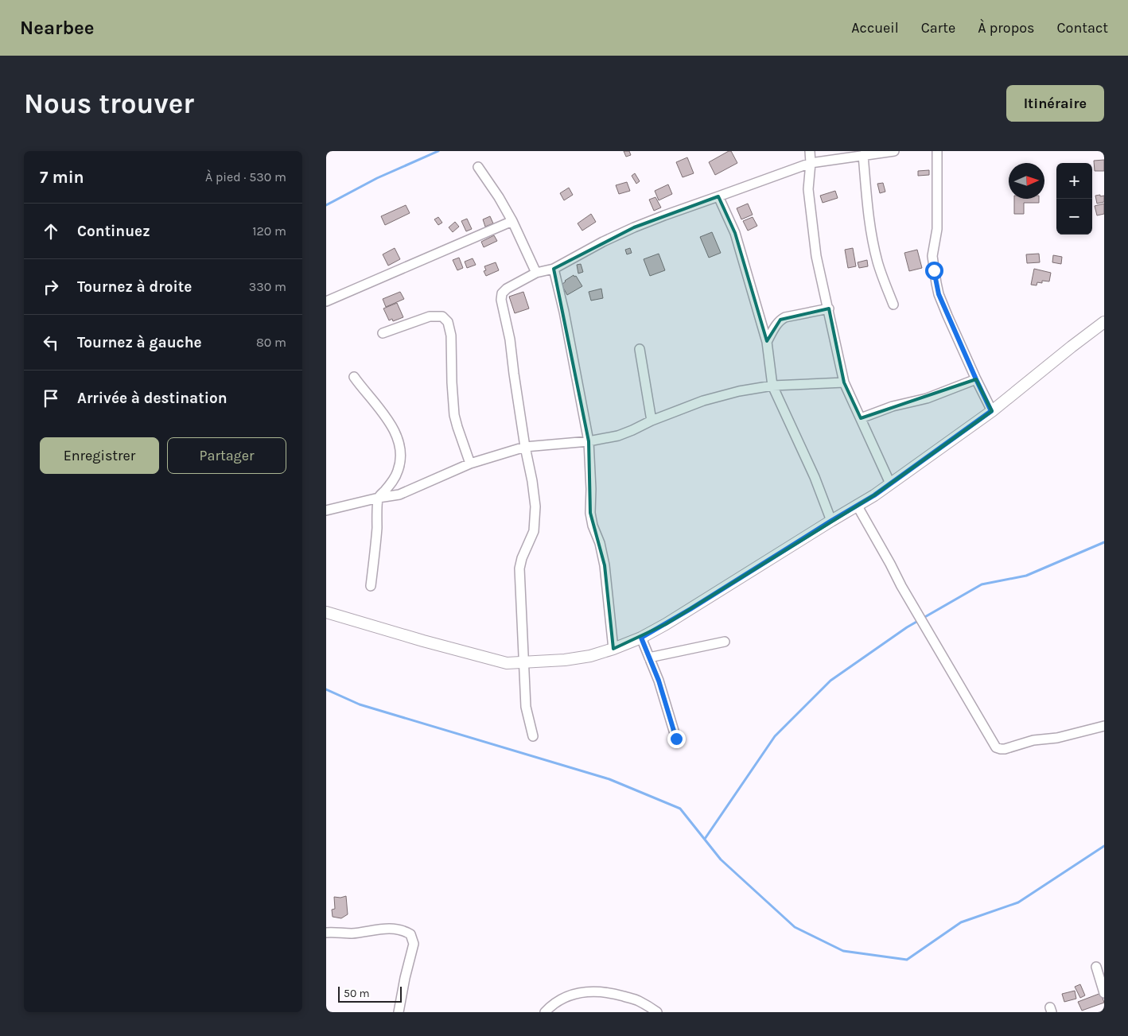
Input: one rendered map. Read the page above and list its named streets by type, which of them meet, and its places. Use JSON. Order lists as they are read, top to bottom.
{
  "scale_bar": "50 m",
  "north": "right",
  "page": {
    "header": "Nearbee",
    "nav": [
      "Accueil",
      "Carte",
      "À propos",
      "Contact"
    ],
    "buttons": [
      "Itinéraire",
      ["Enregistrer", "Partager"]
    ],
    "title": "Nous trouver",
    "heading": ["7 min", "À pied · 530 m"],
    "map_buttons": ["+", "−"],
    "list": [
      ["Continuez", "120 m"],
      ["Tournez à droite", "330 m"],
      ["Tournez à gauche", "80 m"],
      "Arrivée à destination"
    ],
    "scale": "50 m"
  }
}
